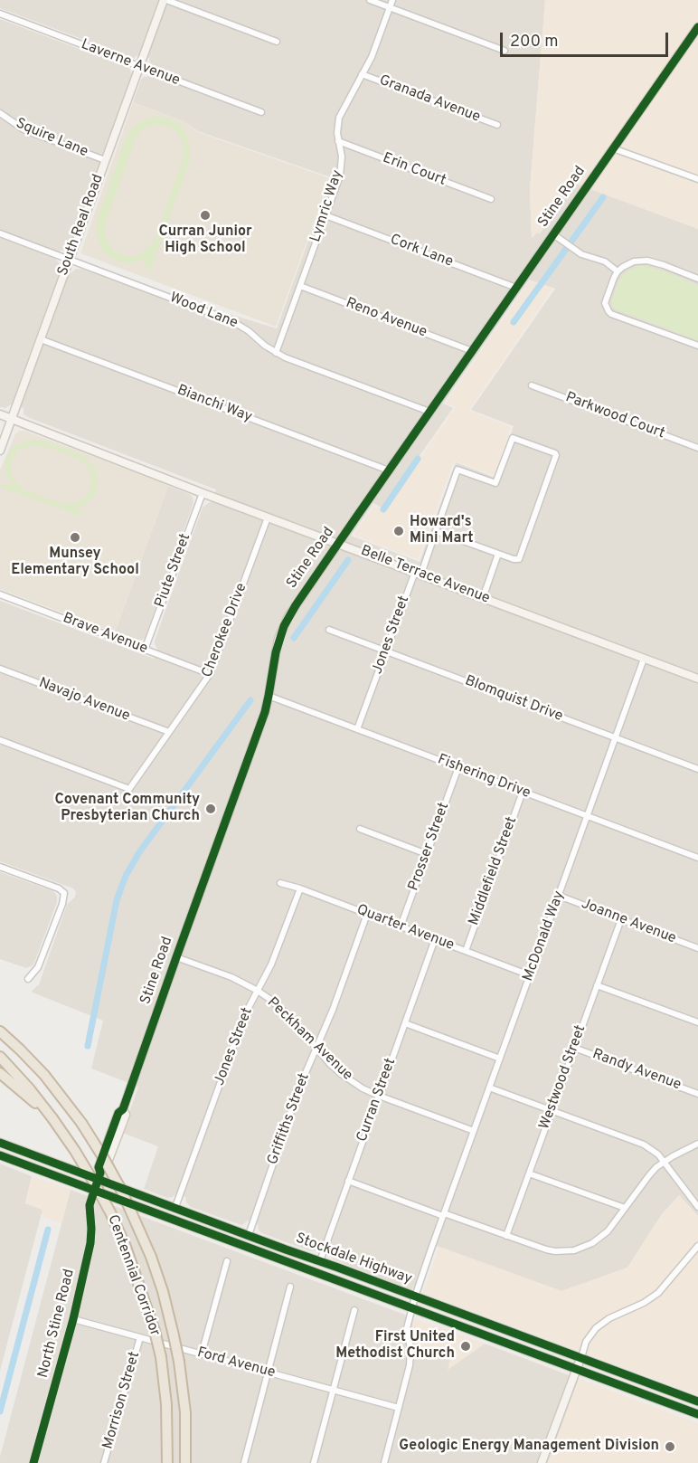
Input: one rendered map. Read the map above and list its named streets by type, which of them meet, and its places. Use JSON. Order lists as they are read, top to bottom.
{
  "streets": {
    "highway": ["Centennial Corridor"],
    "street": [
      "Laverne Avenue",
      "Granada Avenue",
      "Squire Lane",
      "Erin Court",
      "Stine Road",
      "Lymric Way",
      "South Real Road",
      "Cork Lane",
      "Wood Lane",
      "Reno Avenue",
      "Bianchi Way",
      "Parkwood Court",
      "Piute Street",
      "Belle Terrace Avenue",
      "Cherokee Drive",
      "Brave Avenue",
      "Jones Street",
      "Blomquist Drive",
      "Navajo Avenue",
      "Fishering Drive",
      "Prosser Street",
      "Middlefield Street",
      "Joanne Avenue",
      "Quarter Avenue",
      "McDonald Way",
      "Peckham Avenue",
      "Randy Avenue",
      "Westwood Street",
      "Curran Street",
      "Griffiths Street",
      "Stockdale Highway",
      "North Stine Road",
      "Ford Avenue",
      "Morrison Street"
    ]
  },
  "crossings": [
    ["Laverne Avenue", "South Real Road"],
    ["Granada Avenue", "Lymric Way"],
    ["Squire Lane", "South Real Road"],
    ["Erin Court", "Lymric Way"],
    ["Stine Road", "Cork Lane"],
    ["Stine Road", "Wood Lane"],
    ["Stine Road", "Reno Avenue"],
    ["Stine Road", "Bianchi Way"],
    ["Stine Road", "Belle Terrace Avenue"],
    ["Stine Road", "Fishering Drive"],
    ["Stine Road", "Peckham Avenue"],
    ["Stine Road", "Stockdale Highway"],
    ["Lymric Way", "Cork Lane"],
    ["Lymric Way", "Wood Lane"],
    ["Lymric Way", "Reno Avenue"],
    ["South Real Road", "Wood Lane"],
    ["South Real Road", "Bianchi Way"],
    ["South Real Road", "Belle Terrace Avenue"],
    ["Piute Street", "Belle Terrace Avenue"],
    ["Piute Street", "Brave Avenue"],
    ["Belle Terrace Avenue", "Cherokee Drive"],
    ["Belle Terrace Avenue", "Jones Street"],
    ["Belle Terrace Avenue", "McDonald Way"],
    ["Cherokee Drive", "Brave Avenue"],
    ["Cherokee Drive", "Navajo Avenue"],
    ["Jones Street", "Blomquist Drive"],
    ["Jones Street", "Fishering Drive"],
    ["Jones Street", "Quarter Avenue"],
    ["Jones Street", "Peckham Avenue"],
    ["Jones Street", "Stockdale Highway"],
    ["Blomquist Drive", "McDonald Way"],
    ["Fishering Drive", "Prosser Street"],
    ["Fishering Drive", "Middlefield Street"],
    ["Fishering Drive", "McDonald Way"],
    ["Prosser Street", "Quarter Avenue"],
    ["Middlefield Street", "Quarter Avenue"],
    ["Joanne Avenue", "McDonald Way"],
    ["Joanne Avenue", "Westwood Street"],
    ["Quarter Avenue", "McDonald Way"],
    ["Quarter Avenue", "Curran Street"],
    ["Quarter Avenue", "Griffiths Street"],
    ["McDonald Way", "Peckham Avenue"],
    ["McDonald Way", "Stockdale Highway"],
    ["McDonald Way", "Ford Avenue"],
    ["Peckham Avenue", "Curran Street"],
    ["Peckham Avenue", "Griffiths Street"],
    ["Randy Avenue", "Westwood Street"],
    ["Curran Street", "Stockdale Highway"],
    ["Griffiths Street", "Stockdale Highway"],
    ["Stockdale Highway", "North Stine Road"],
    ["North Stine Road", "Ford Avenue"],
    ["Ford Avenue", "Morrison Street"]
  ],
  "places": [
    "Curran Junior High School",
    "Howard's Mini Mart",
    "Munsey Elementary School",
    "Covenant Community Presbyterian Church",
    "First United Methodist Church",
    "Geologic Energy Management Division"
  ],
  "scale_bar": "200 m"
}
